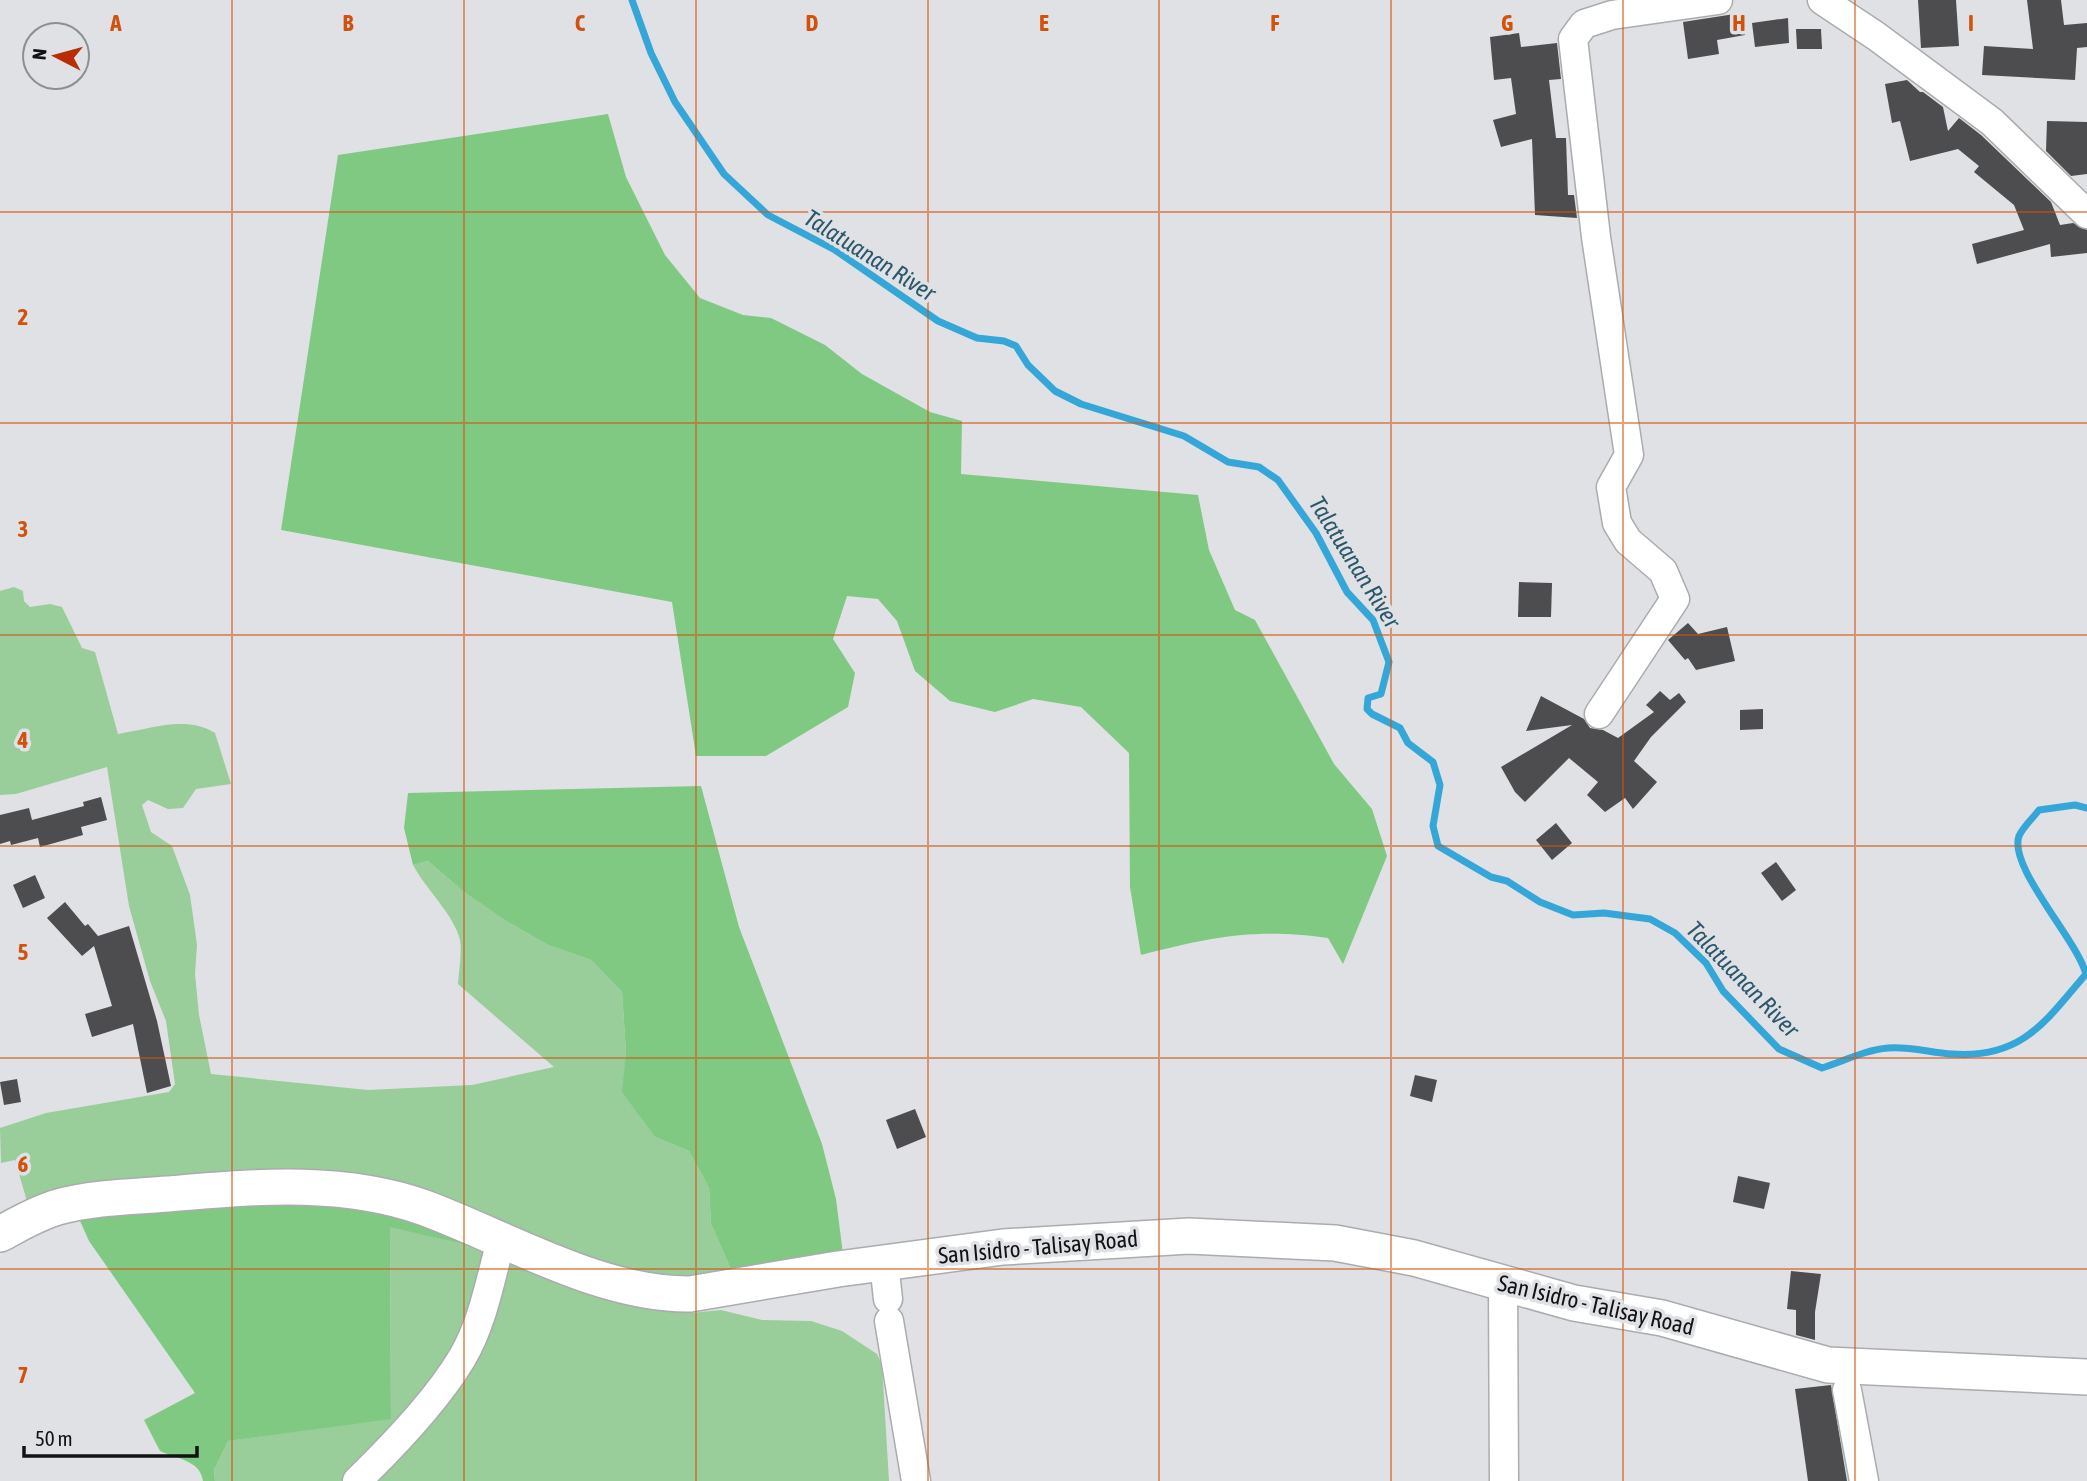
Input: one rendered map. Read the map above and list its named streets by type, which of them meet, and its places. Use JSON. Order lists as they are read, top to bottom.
{
  "streets": {
    "street": ["San Isidro - Talisay Road"]
  },
  "water": ["Talatuanan River"],
  "scale_bar": "50 m",
  "north": "left",
  "grid": {
    "columns": [
      "A",
      "B",
      "C",
      "D",
      "E",
      "F",
      "G",
      "H",
      "I"
    ],
    "rows": [
      "2",
      "3",
      "4",
      "5",
      "6",
      "7"
    ]
  }
}
